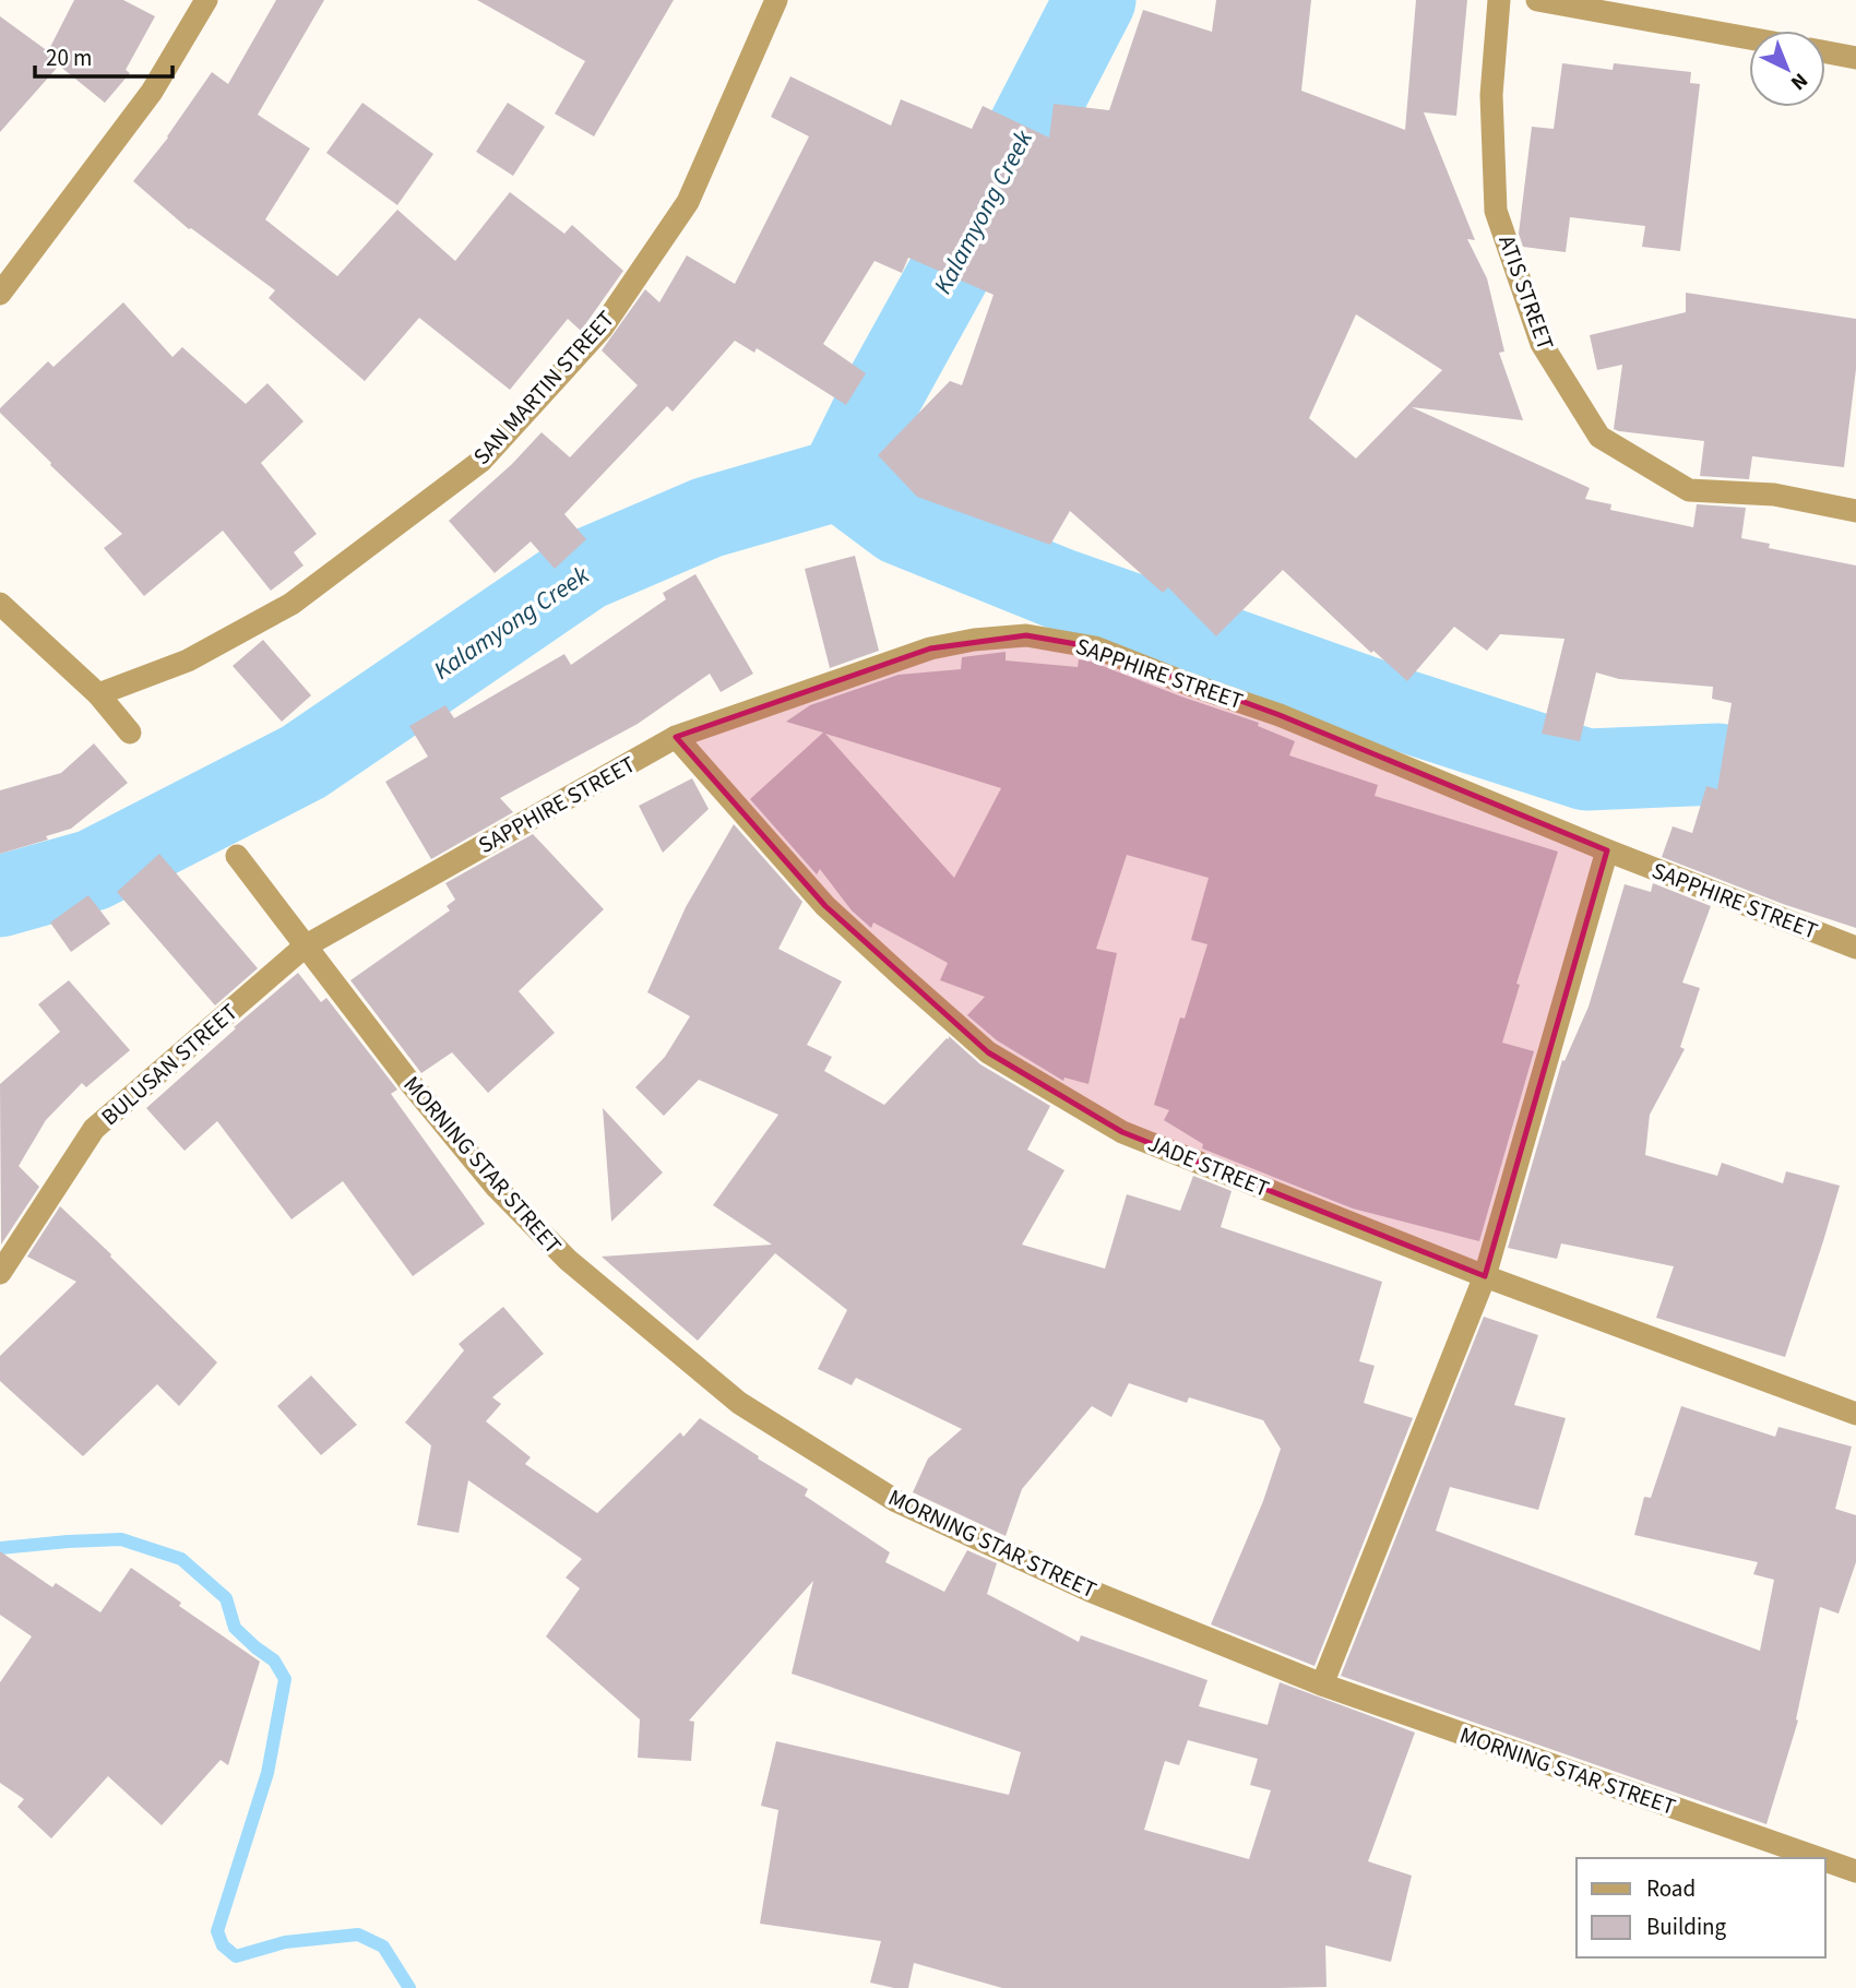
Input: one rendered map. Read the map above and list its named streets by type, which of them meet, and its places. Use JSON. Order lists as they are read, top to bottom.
{
  "streets": {
    "street": [
      "ATIS STREET",
      "SAN MARTIN STREET",
      "SAPPHIRE STREET",
      "BULUSAN STREET",
      "MORNING STAR STREET",
      "JADE STREET"
    ]
  },
  "crossings": [
    ["SAPPHIRE STREET", "BULUSAN STREET"],
    ["SAPPHIRE STREET", "MORNING STAR STREET"],
    ["SAPPHIRE STREET", "JADE STREET"],
    ["BULUSAN STREET", "MORNING STAR STREET"]
  ],
  "water": ["Kalamyong Creek"],
  "legend": ["Road", "Building"],
  "scale_bar": "20 m",
  "north": "bottom right"
}
